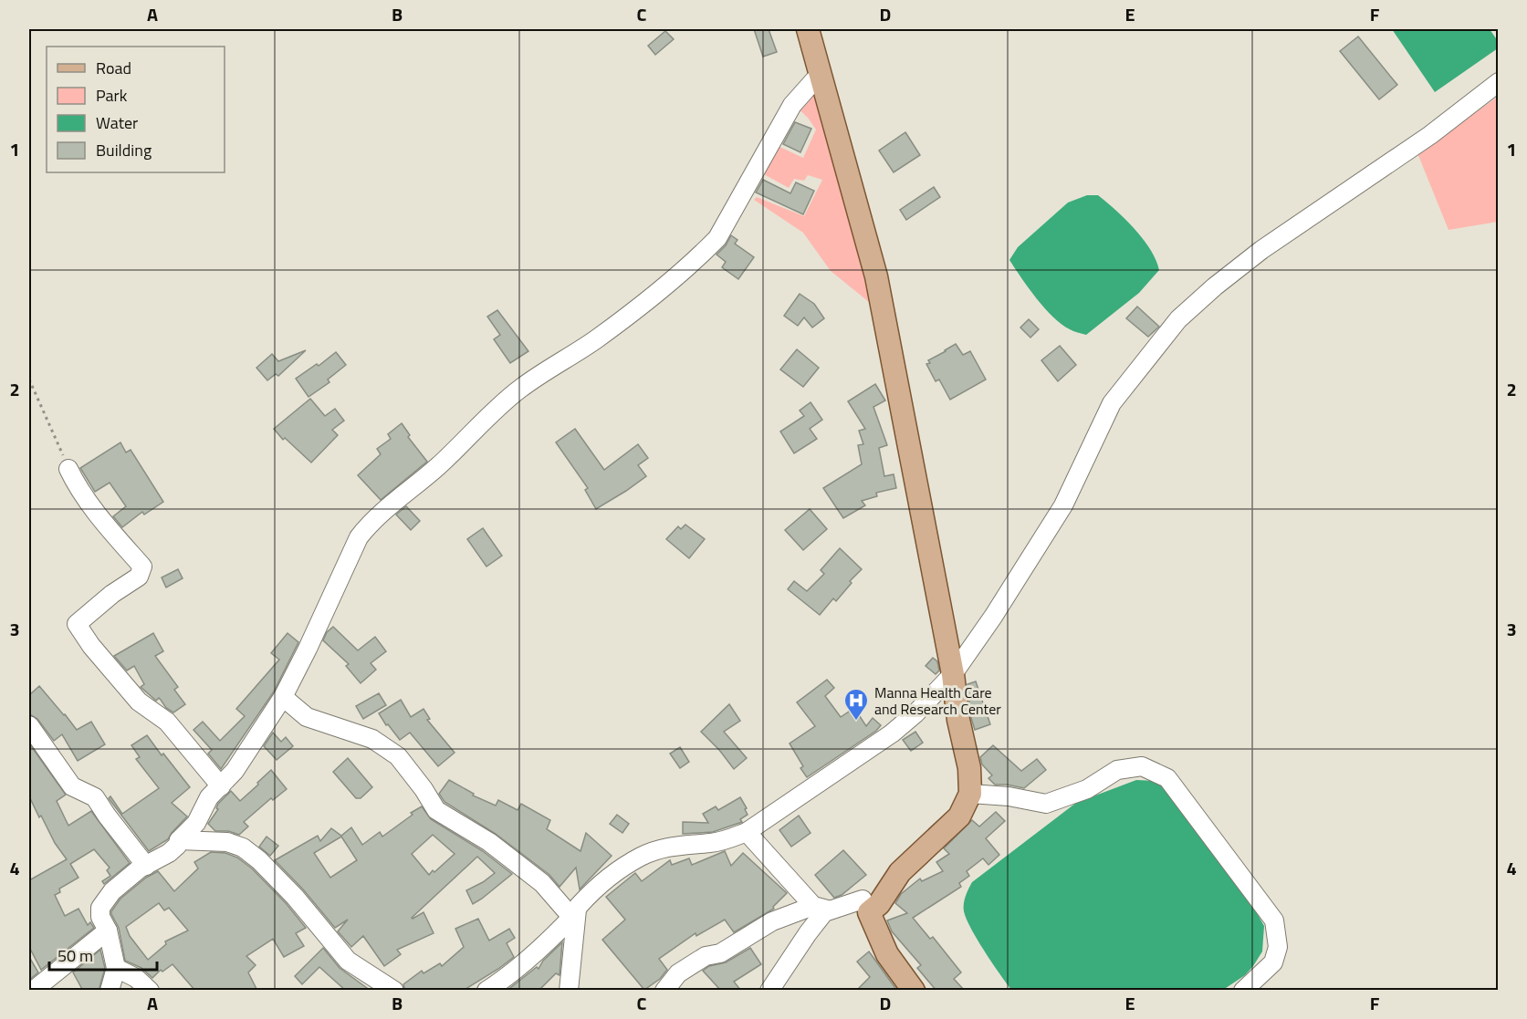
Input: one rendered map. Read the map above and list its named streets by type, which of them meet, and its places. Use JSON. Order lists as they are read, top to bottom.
{
  "places": {
    "hospital": ["Manna Health Care and Research Center"]
  },
  "legend": [
    "Road",
    "Park",
    "Water",
    "Building"
  ],
  "scale_bar": "50 m",
  "grid": {
    "columns": [
      "A",
      "B",
      "C",
      "D",
      "E",
      "F"
    ],
    "rows": [
      "1",
      "2",
      "3",
      "4"
    ]
  }
}
